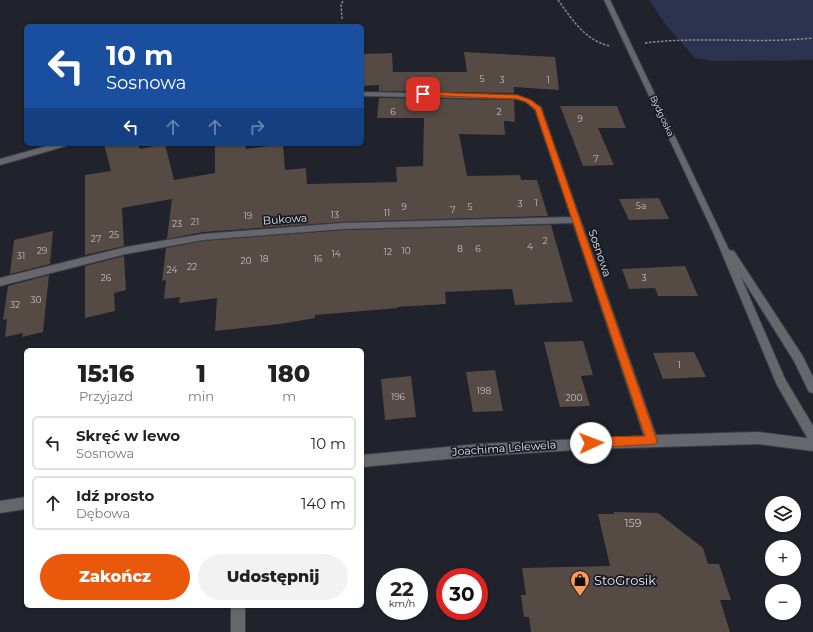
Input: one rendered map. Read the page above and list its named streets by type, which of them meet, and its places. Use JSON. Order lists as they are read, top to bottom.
{
  "streets": {
    "street": [
      "Bydgoska",
      "Bukowa",
      "Sosnowa",
      "Joachima Lelewela"
    ]
  },
  "crossings": [
    ["Bukowa", "Sosnowa"],
    ["Sosnowa", "Joachima Lelewela"]
  ],
  "places": {
    "shop": ["StoGrosik"]
  },
  "house_numbers": [
    "5",
    "3",
    "1",
    "6",
    "2",
    "9",
    "7",
    "1",
    "3",
    "5a",
    "9",
    "5",
    "7",
    "11",
    "13",
    "19",
    "21",
    "23",
    "25",
    "27",
    "2",
    "4",
    "8",
    "6",
    "29",
    "10",
    "12",
    "14",
    "31",
    "18",
    "16",
    "20",
    "22",
    "24",
    "26",
    "3",
    "30",
    "32",
    "1",
    "198",
    "196",
    "200",
    "159"
  ],
  "page": {
    "turn": ["10 m", "Sosnowa"],
    "eta": [
      "15:16",
      "Przyjazd",
      "1",
      "min",
      "180",
      "m"
    ],
    "list": [
      {
        "name": "Skręć w lewo",
        "note": "Sosnowa",
        "value": "10 m"
      },
      {
        "name": "Idź prosto",
        "note": "Dębowa",
        "value": "140 m"
      }
    ],
    "map_buttons": ["+", "−"],
    "buttons": ["Zakończ", "Udostępnij"],
    "speed": "22 km/h",
    "limit": "30"
  }
}
